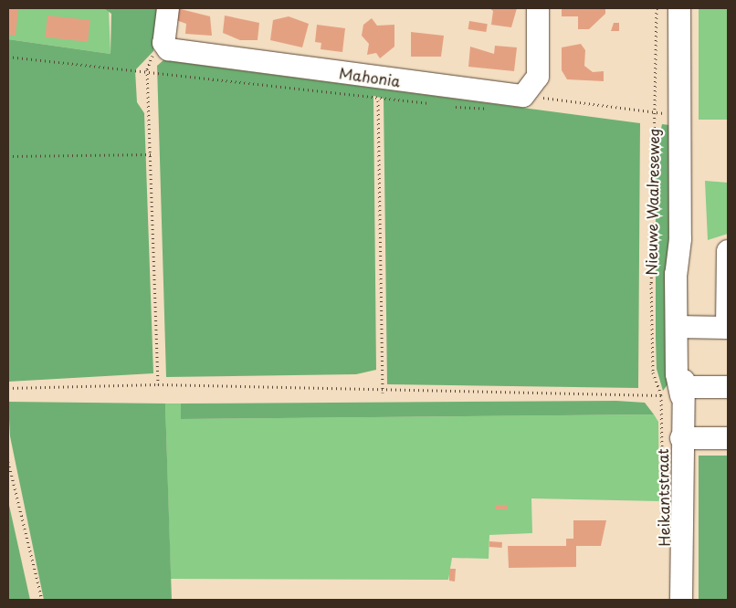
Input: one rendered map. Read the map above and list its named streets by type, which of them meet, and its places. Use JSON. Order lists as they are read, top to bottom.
{
  "streets": {
    "street": ["Mahonia", "Nieuwe Waalreseweg", "Heikantstraat"]
  },
  "crossings": [
    ["Nieuwe Waalreseweg", "Heikantstraat"]
  ]
}
